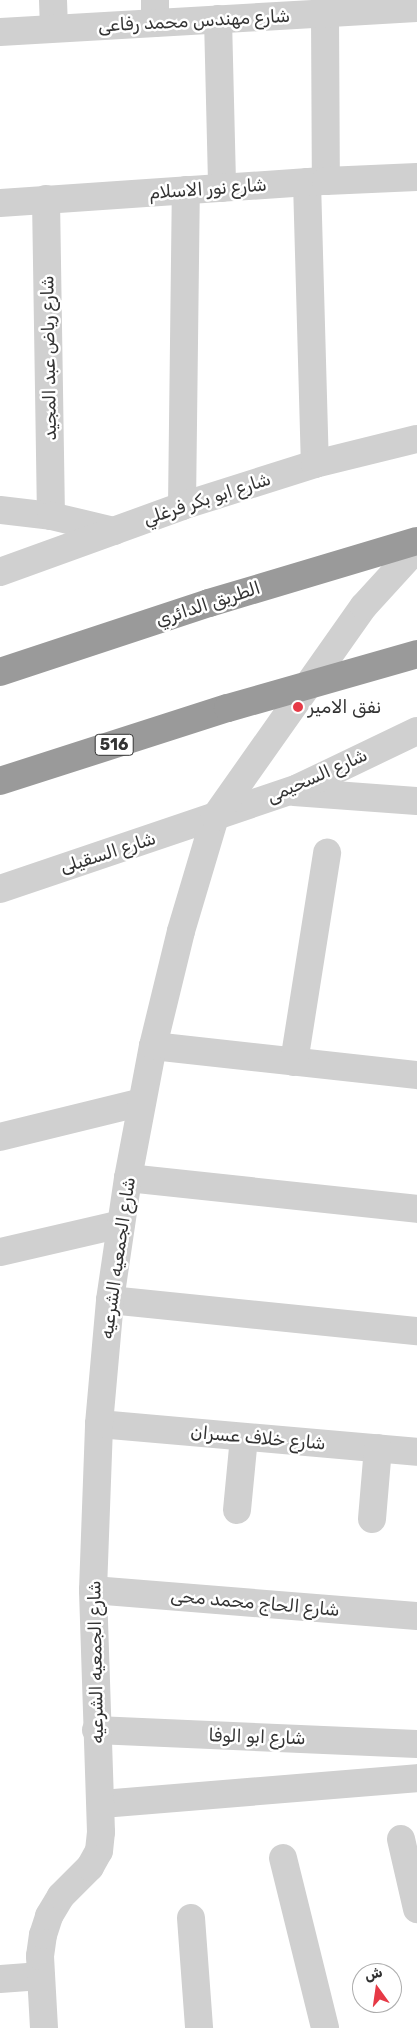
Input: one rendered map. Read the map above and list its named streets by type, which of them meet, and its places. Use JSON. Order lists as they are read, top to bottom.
{
  "streets": {
    "highway": ["الطريق الدائري", "516"],
    "street": [
      "شارع مهندس محمد رفاعى",
      "شارع نور الاسلام",
      "شارع رياض عبد المجيد",
      "شارع ابو بكر فرغلي",
      "شارع السحيمى",
      "شارع السقيلى",
      "شارع الجمعيه الشرعيه",
      "شارع خلاف عسران",
      "شارع الحاج محمد محى",
      "شارع ابو الوفا"
    ]
  },
  "crossings": [
    ["شارع نور الاسلام", "شارع رياض عبد المجيد"],
    ["شارع السحيمى", "شارع السقيلى"],
    ["شارع السحيمى", "شارع الجمعيه الشرعيه"],
    ["شارع السقيلى", "شارع الجمعيه الشرعيه"],
    ["شارع الجمعيه الشرعيه", "شارع خلاف عسران"],
    ["شارع الجمعيه الشرعيه", "شارع الحاج محمد محى"],
    ["شارع الجمعيه الشرعيه", "شارع ابو الوفا"]
  ],
  "places": ["نفق الامير"],
  "north": "top"
}
